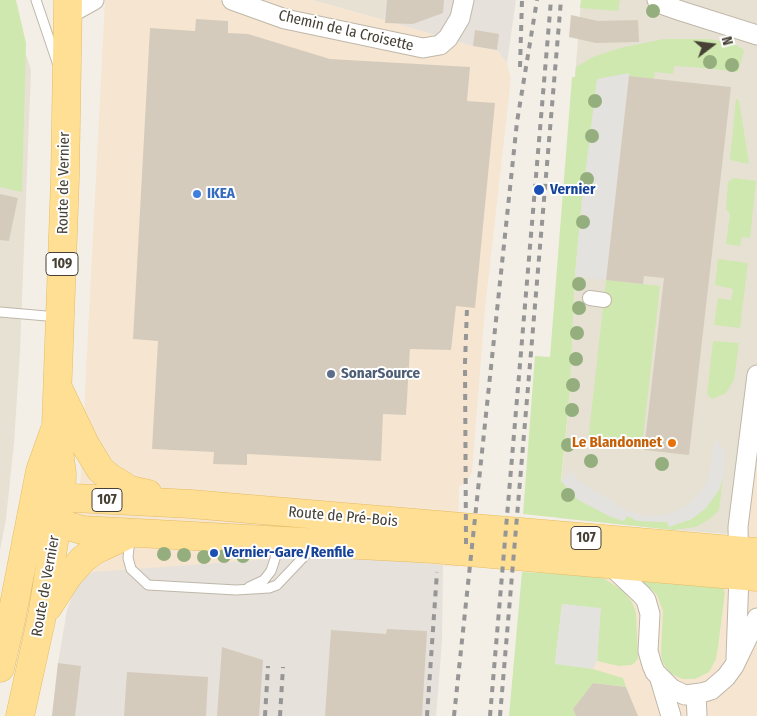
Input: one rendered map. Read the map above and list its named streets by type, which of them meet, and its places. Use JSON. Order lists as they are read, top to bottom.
{
  "streets": {
    "main road": [
      "Route de Vernier",
      "109",
      "107",
      "Route de Pré-Bois"
    ],
    "street": ["Chemin de la Croisette"]
  },
  "crossings": [
    ["Route de Vernier", "Route de Pré-Bois"]
  ],
  "places": [
    "Vernier",
    "IKEA",
    "SonarSource",
    "Le Blandonnet",
    "Vernier-Gare/Renfile"
  ],
  "north": "right"
}
